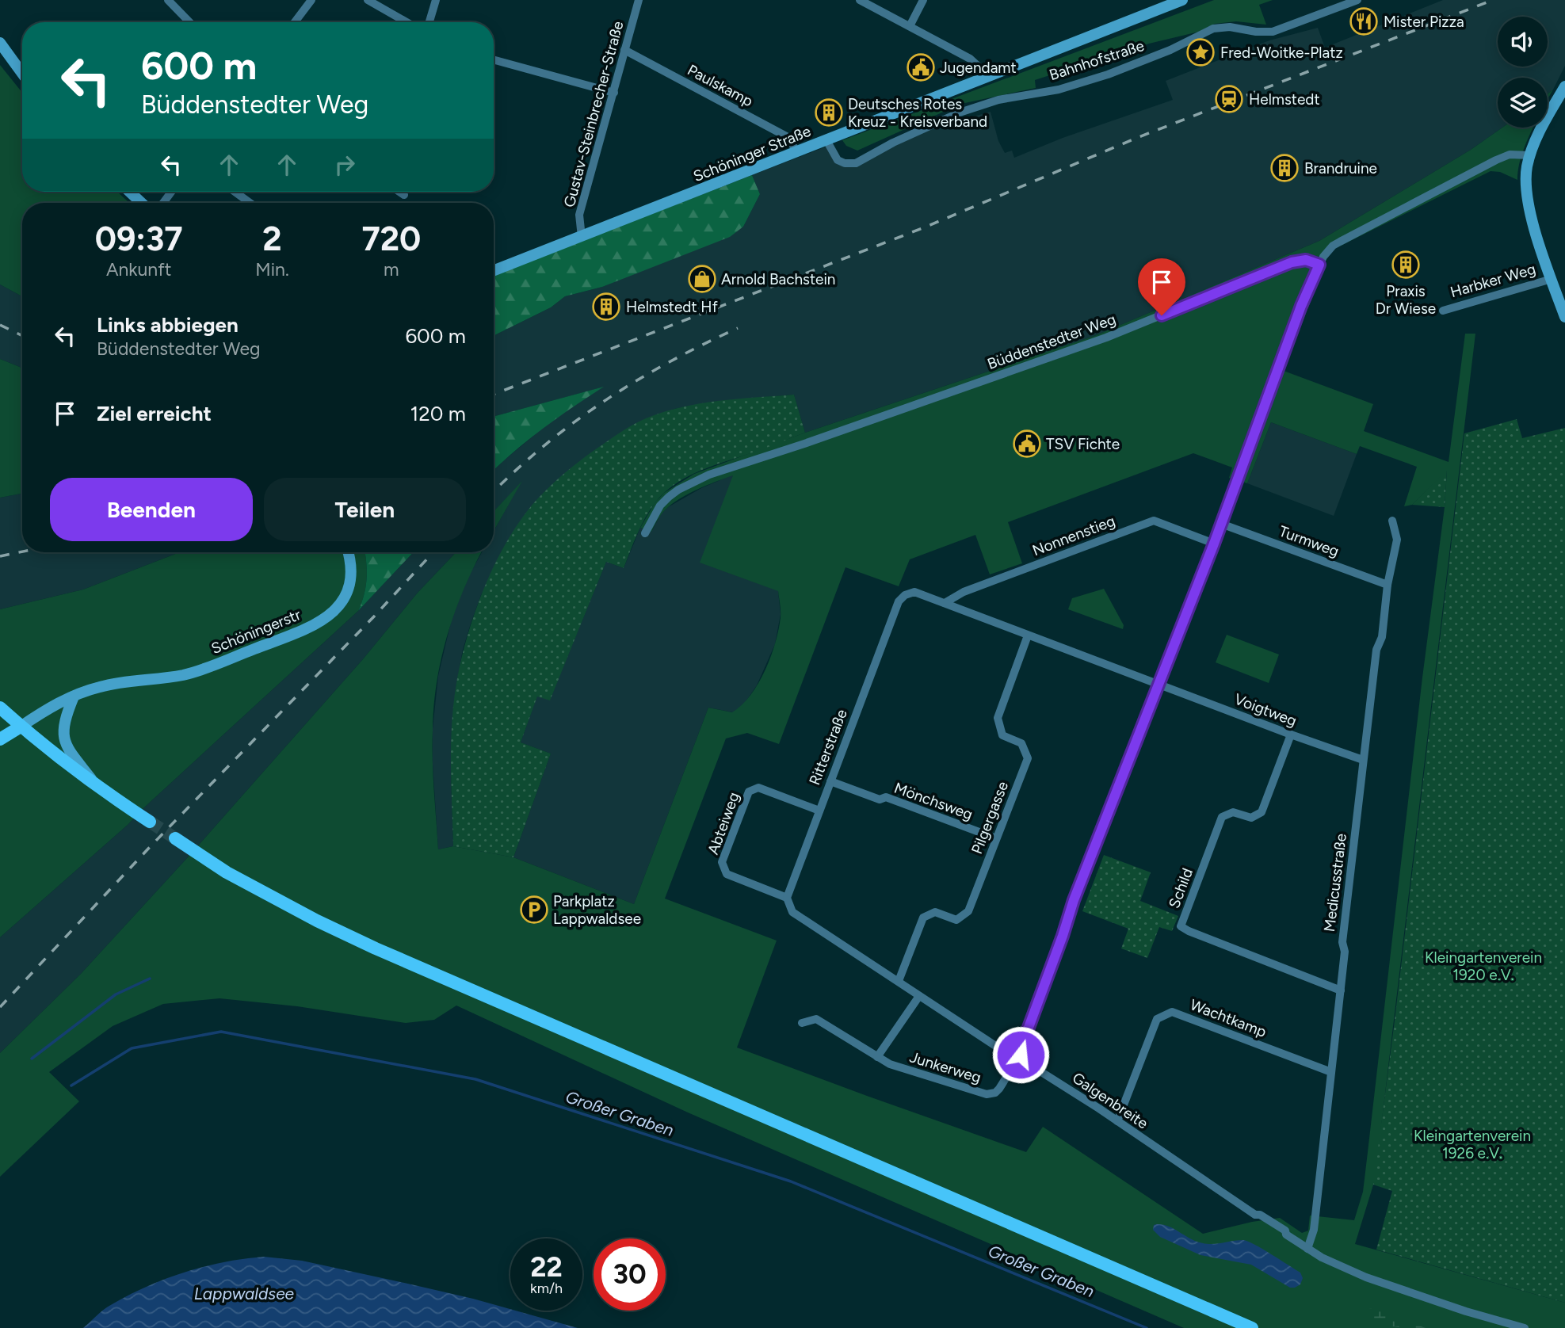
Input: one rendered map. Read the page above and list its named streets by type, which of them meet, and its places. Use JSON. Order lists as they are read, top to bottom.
{
  "streets": {
    "main road": ["Schöninger Straße", "Harbker Weg", "Schöningerstr"],
    "street": [
      "Bahnhofstraße",
      "Paulskamp",
      "Gustav-Steinbrecher-Straße",
      "Büddenstedter Weg",
      "Nonnenstieg",
      "Turmweg",
      "Voigtweg",
      "Ritterstraße",
      "Mönchsweg",
      "Pilgergasse",
      "Abteiweg",
      "Medicusstraße",
      "Schild",
      "Wachtkamp",
      "Junkerweg",
      "Galgenbreite"
    ]
  },
  "crossings": [
    ["Bahnhofstraße", "Schöninger Straße"],
    ["Paulskamp", "Gustav-Steinbrecher-Straße"],
    ["Paulskamp", "Schöninger Straße"],
    ["Gustav-Steinbrecher-Straße", "Schöninger Straße"],
    ["Nonnenstieg", "Ritterstraße"],
    ["Turmweg", "Medicusstraße"],
    ["Voigtweg", "Ritterstraße"],
    ["Voigtweg", "Medicusstraße"],
    ["Voigtweg", "Schild"],
    ["Ritterstraße", "Mönchsweg"],
    ["Ritterstraße", "Pilgergasse"],
    ["Ritterstraße", "Abteiweg"],
    ["Mönchsweg", "Pilgergasse"],
    ["Medicusstraße", "Schild"],
    ["Medicusstraße", "Wachtkamp"],
    ["Medicusstraße", "Galgenbreite"],
    ["Wachtkamp", "Galgenbreite"],
    ["Junkerweg", "Galgenbreite"]
  ],
  "water": ["Großer Graben", "Lappwaldsee"],
  "parks": ["Kleingartenverein 1920 e.V.", "Kleingartenverein 1926 e.V."],
  "places": {
    "restaurant": ["Mister Pizza"],
    "place": ["Fred-Woitke-Platz"],
    "public building": ["Jugendamt", "TSV Fichte"],
    "station": ["Helmstedt"],
    "building": [
      "Deutsches Rotes Kreuz - Kreisverband",
      "Brandruine",
      "Praxis Dr Wiese",
      "Helmstedt Hf"
    ],
    "shop": ["Arnold Bachstein"],
    "parking": ["Parkplatz Lappwaldsee"]
  },
  "page": {
    "turn": ["600 m", "Büddenstedter Weg"],
    "eta": [
      "09:37",
      "Ankunft",
      "2",
      "Min.",
      "720",
      "m"
    ],
    "list": [
      {
        "name": "Links abbiegen",
        "note": "Büddenstedter Weg",
        "value": "600 m"
      },
      {
        "name": "Ziel erreicht",
        "value": "120 m"
      }
    ],
    "buttons": ["Beenden", "Teilen"],
    "speed": "22 km/h",
    "limit": "30"
  }
}
